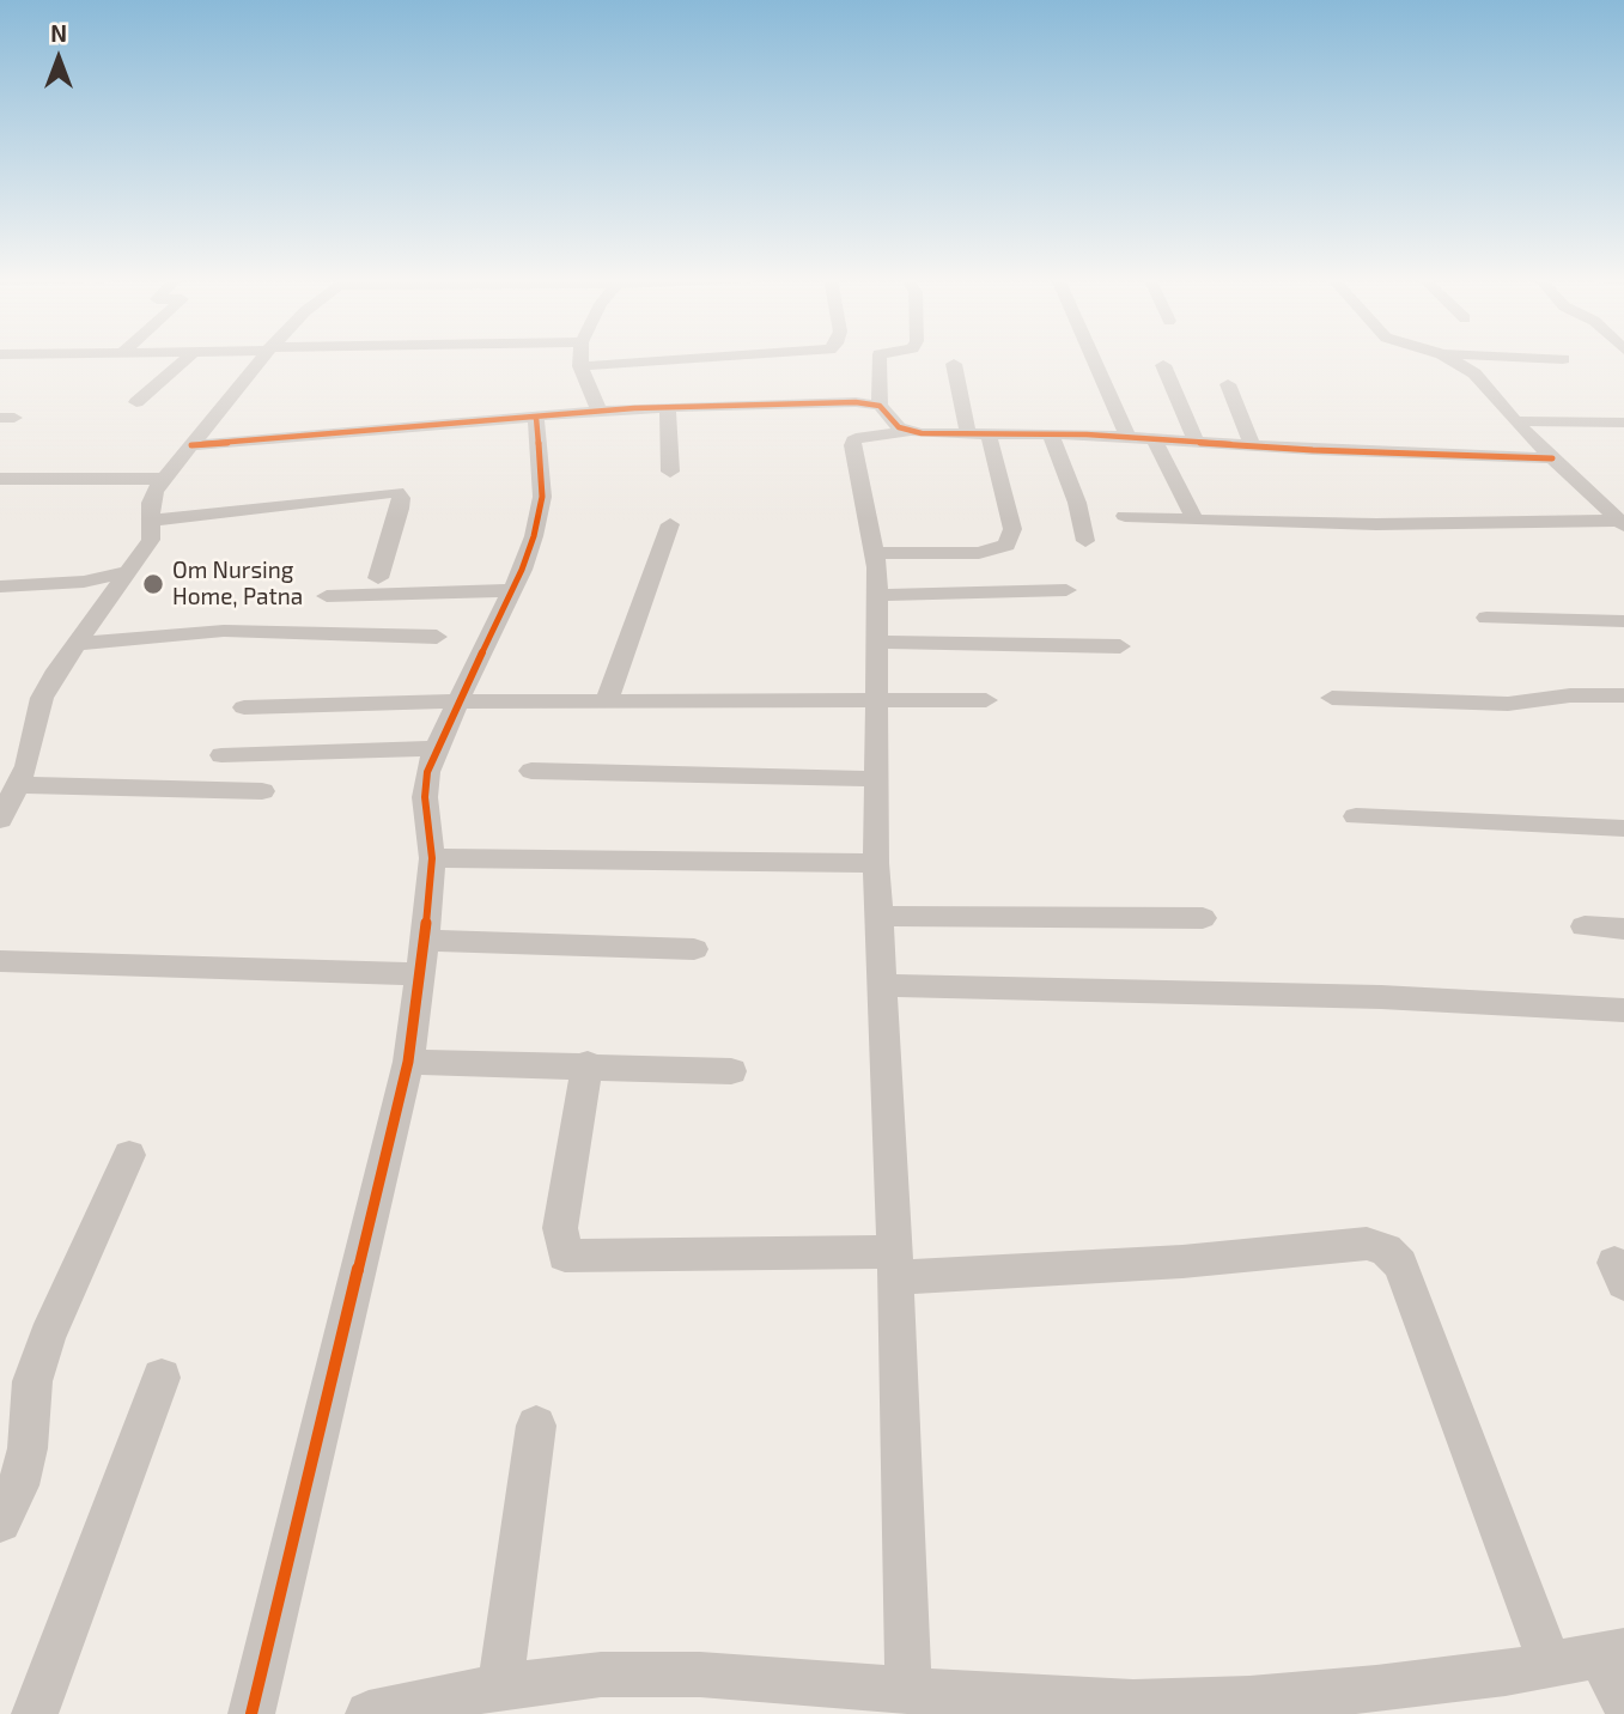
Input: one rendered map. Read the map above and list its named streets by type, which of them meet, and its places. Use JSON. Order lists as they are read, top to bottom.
{
  "places": ["Om Nursing Home, Patna"],
  "north": "top"
}
